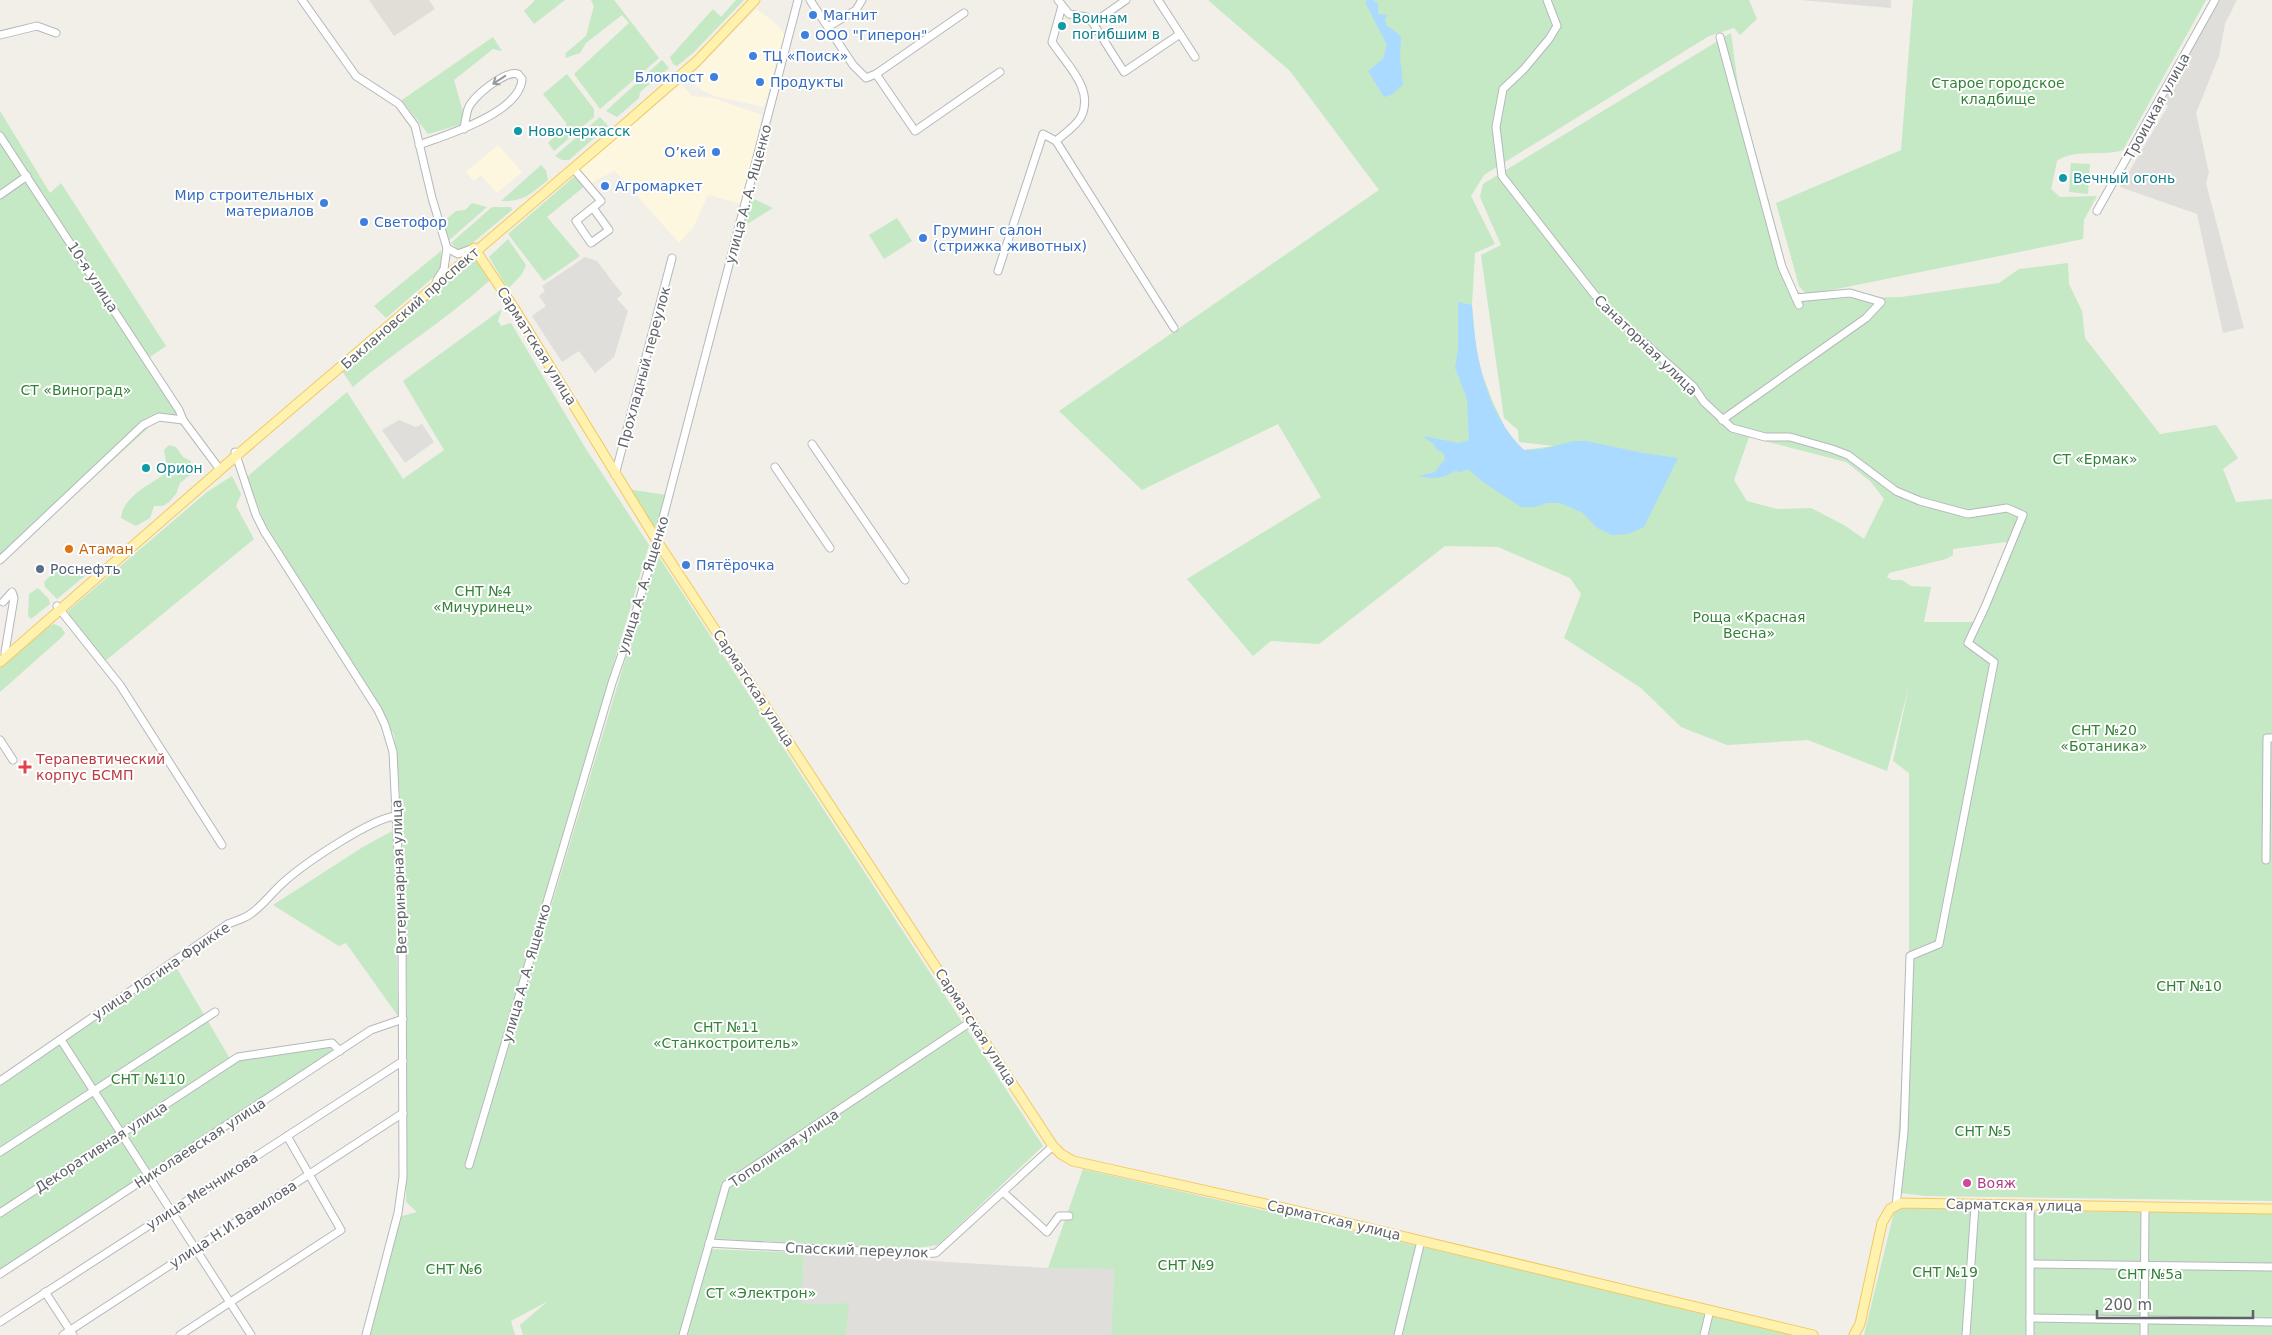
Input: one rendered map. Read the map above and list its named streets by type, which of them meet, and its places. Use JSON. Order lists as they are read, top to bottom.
{
  "streets": {
    "main road": ["Баклановский проспект", "Сарматская улица"],
    "street": [
      "Троицкая улица",
      "улица А. А. Ященко",
      "10-я улица",
      "Санаторная улица",
      "Прохладный переулок",
      "Ветеринарная улица",
      "улица Логина Фрикке",
      "Николаевская улица",
      "Декоративная улица",
      "Тополиная улица",
      "улица Мечникова",
      "улица Н.И.Вавилова",
      "Спасский переулок"
    ]
  },
  "crossings": [
    ["улица А. А. Ященко", "Сарматская улица"],
    ["10-я улица", "Баклановский проспект"],
    ["Баклановский проспект", "Сарматская улица"],
    ["Баклановский проспект", "Ветеринарная улица"],
    ["Санаторная улица", "Сарматская улица"],
    ["Сарматская улица", "Прохладный переулок"],
    ["Сарматская улица", "Спасский переулок"],
    ["Ветеринарная улица", "улица Логина Фрикке"],
    ["Ветеринарная улица", "Николаевская улица"],
    ["Ветеринарная улица", "улица Мечникова"],
    ["Ветеринарная улица", "улица Н.И.Вавилова"],
    ["Николаевская улица", "Декоративная улица"],
    ["Тополиная улица", "Спасский переулок"]
  ],
  "parks": [
    "Старое городское кладбище",
    "СТ «Виноград»",
    "СТ «Ермак»",
    "СНТ №4 «Мичуринец»",
    "Роща «Красная Весна»",
    "СНТ №20 «Ботаника»",
    "СНТ №10",
    "СНТ №11 «Станкостроитель»",
    "СНТ №110",
    "СНТ №5",
    "СНТ №9",
    "СНТ №6",
    "СНТ №19",
    "СНТ №5а",
    "СТ «Электрон»"
  ],
  "places": {
    "other": [
      "Магнит",
      "Воинам погибшим в",
      "ООО \"Гиперон\"",
      "ТЦ «Поиск»",
      "Блокпост",
      "Продукты",
      "Новочеркасск",
      "О’кей",
      "Вечный огонь",
      "Агромаркет",
      "Мир строительных материалов",
      "Светофор",
      "Груминг салон (стрижка животных)",
      "Орион",
      "Атаман",
      "Пятёрочка",
      "Роснефть",
      "Вояж"
    ],
    "health": ["Терапевтический корпус БСМП"]
  },
  "scale_bar": "200 m"
}
